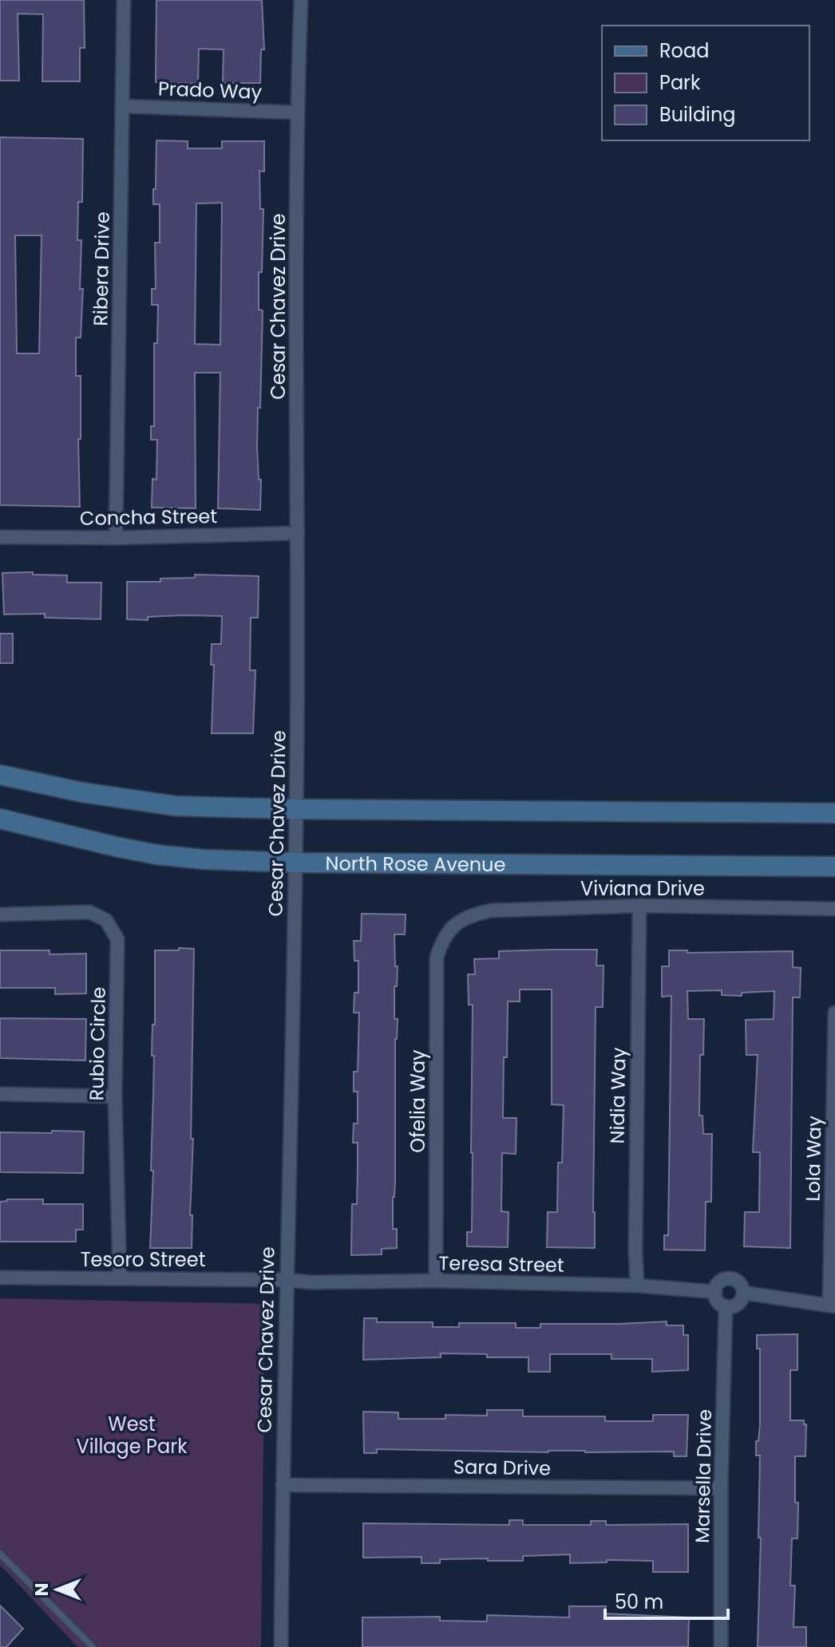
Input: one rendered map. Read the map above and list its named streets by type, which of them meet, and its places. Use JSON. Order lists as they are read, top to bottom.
{
  "streets": {
    "main road": ["North Rose Avenue"],
    "street": [
      "Prado Way",
      "Ribera Drive",
      "Cesar Chavez Drive",
      "Concha Street",
      "Viviana Drive",
      "Rubio Circle",
      "Nidia Way",
      "Ofelia Way",
      "Lola Way",
      "Tesoro Street",
      "Teresa Street",
      "Sara Drive",
      "Marsella Drive"
    ]
  },
  "crossings": [
    ["Prado Way", "Ribera Drive"],
    ["Prado Way", "Cesar Chavez Drive"],
    ["Ribera Drive", "Concha Street"],
    ["Cesar Chavez Drive", "Concha Street"],
    ["Cesar Chavez Drive", "North Rose Avenue"],
    ["Cesar Chavez Drive", "Tesoro Street"],
    ["Cesar Chavez Drive", "Teresa Street"],
    ["Cesar Chavez Drive", "Sara Drive"],
    ["Viviana Drive", "Nidia Way"],
    ["Viviana Drive", "Ofelia Way"],
    ["Rubio Circle", "Tesoro Street"],
    ["Nidia Way", "Teresa Street"],
    ["Ofelia Way", "Teresa Street"],
    ["Tesoro Street", "Teresa Street"],
    ["Teresa Street", "Marsella Drive"],
    ["Sara Drive", "Marsella Drive"]
  ],
  "parks": ["West Village Park"],
  "legend": ["Road", "Park", "Building"],
  "scale_bar": "50 m",
  "north": "left"
}
